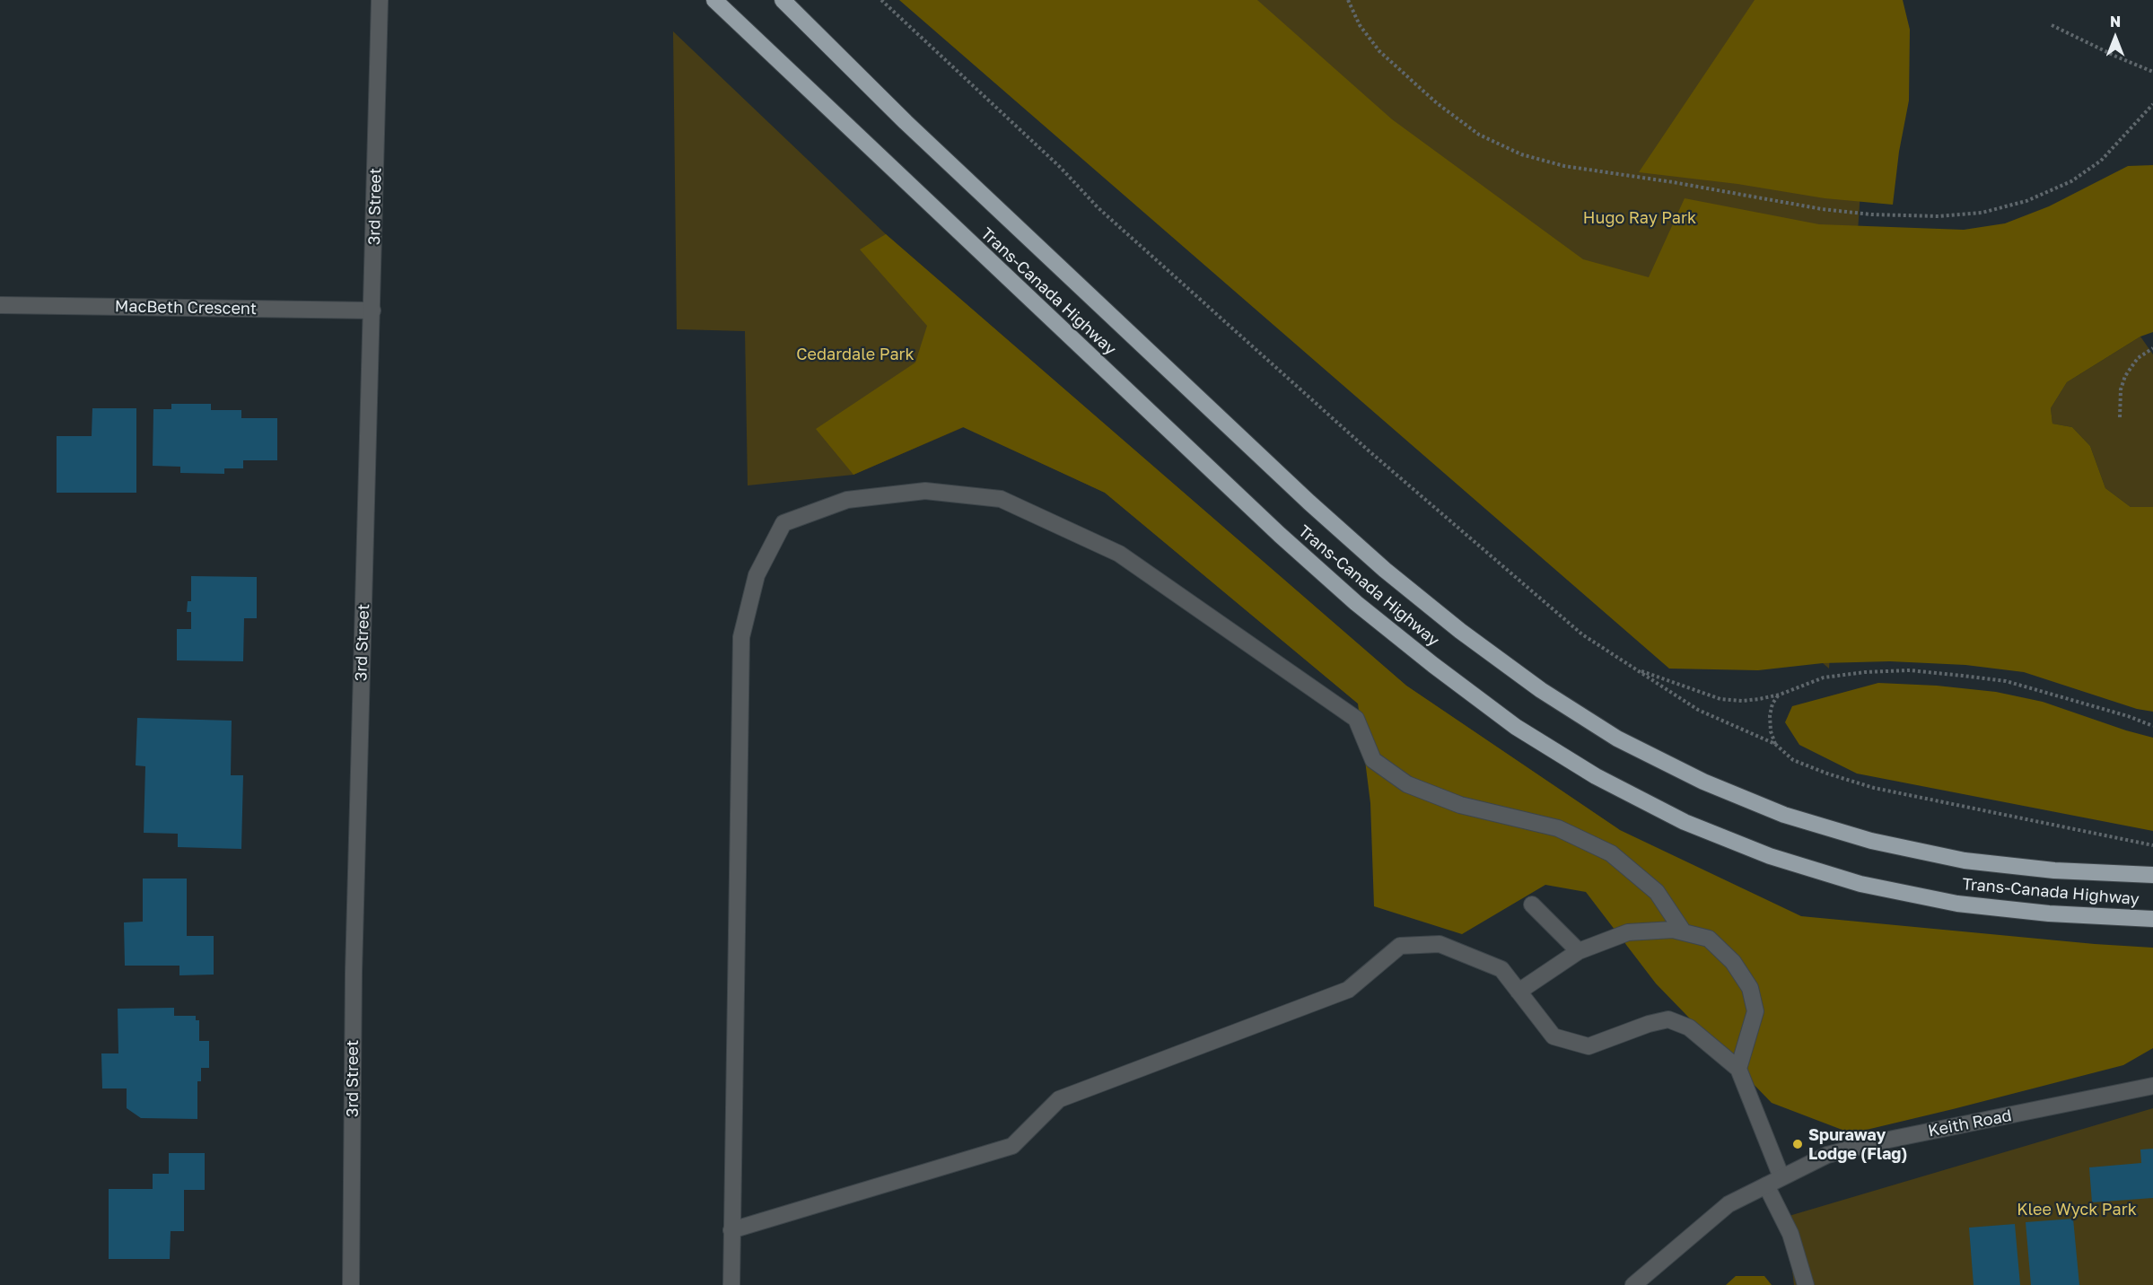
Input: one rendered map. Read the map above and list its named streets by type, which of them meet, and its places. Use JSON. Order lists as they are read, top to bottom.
{
  "streets": {
    "highway": ["Trans-Canada Highway"],
    "street": ["3rd Street", "MacBeth Crescent", "Keith Road"]
  },
  "crossings": [
    ["3rd Street", "MacBeth Crescent"]
  ],
  "parks": ["Hugo Ray Park", "Cedardale Park", "Klee Wyck Park"],
  "places": ["Spuraway Lodge (Flag)"],
  "north": "top"
}
